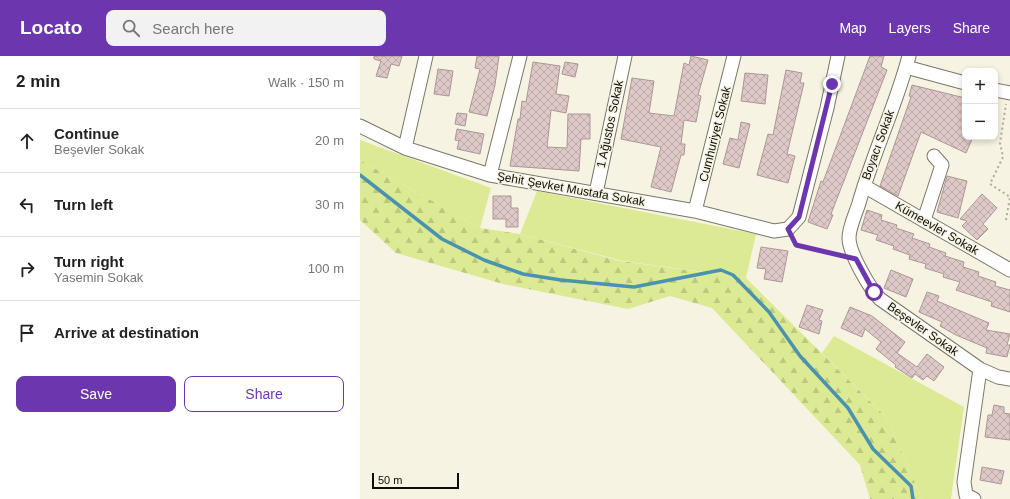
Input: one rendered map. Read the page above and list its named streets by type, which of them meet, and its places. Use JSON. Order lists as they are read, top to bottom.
{
  "streets": {
    "street": [
      "1 Ağustos Sokak",
      "Cumhuriyet Sokak",
      "Boyacı Sokak",
      "Şehit Şevket Mustafa Sokak",
      "Kümeevler Sokak",
      "Beşevler Sokak"
    ]
  },
  "crossings": [
    ["1 Ağustos Sokak", "Şehit Şevket Mustafa Sokak"],
    ["Cumhuriyet Sokak", "Şehit Şevket Mustafa Sokak"],
    ["Boyacı Sokak", "Kümeevler Sokak"],
    ["Boyacı Sokak", "Beşevler Sokak"]
  ],
  "scale_bar": "50 m",
  "page": {
    "header": "Locato",
    "search": "Search here",
    "nav": ["Map", "Layers", "Share"],
    "heading": ["2 min", "Walk · 150 m"],
    "map_buttons": ["+", "−"],
    "list": [
      ["Continue", "Beşevler Sokak", "20 m"],
      ["Turn left", "30 m"],
      ["Turn right", "Yasemin Sokak", "100 m"],
      "Arrive at destination"
    ],
    "buttons": ["Save", "Share"],
    "scale": "50 m"
  }
}
